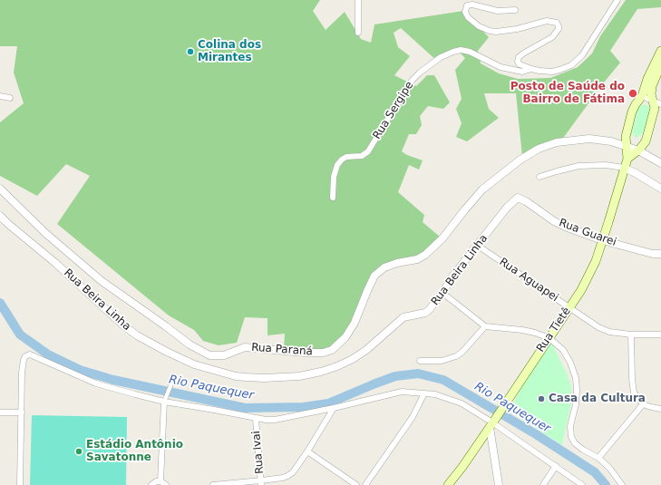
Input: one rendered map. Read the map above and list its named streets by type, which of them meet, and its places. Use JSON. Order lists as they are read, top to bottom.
{
  "streets": {
    "main road": ["Rua Tietê"],
    "street": [
      "Rua Sergipe",
      "Rua Guarei",
      "Rua Beira Linha",
      "Rua Aguapei",
      "Rua Paraná",
      "Rua Ivai"
    ]
  },
  "crossings": [
    ["Rua Guarei", "Rua Beira Linha"],
    ["Rua Guarei", "Rua Tietê"],
    ["Rua Beira Linha", "Rua Aguapei"],
    ["Rua Aguapei", "Rua Tietê"],
    ["Rua Tietê", "Rua Paraná"]
  ],
  "water": ["Rio Paquequer"],
  "places": [
    "Colina dos Mirantes",
    "Posto de Saúde do Bairro de Fátima",
    "Casa da Cultura",
    "Estádio Antônio Savatonne"
  ]
}
